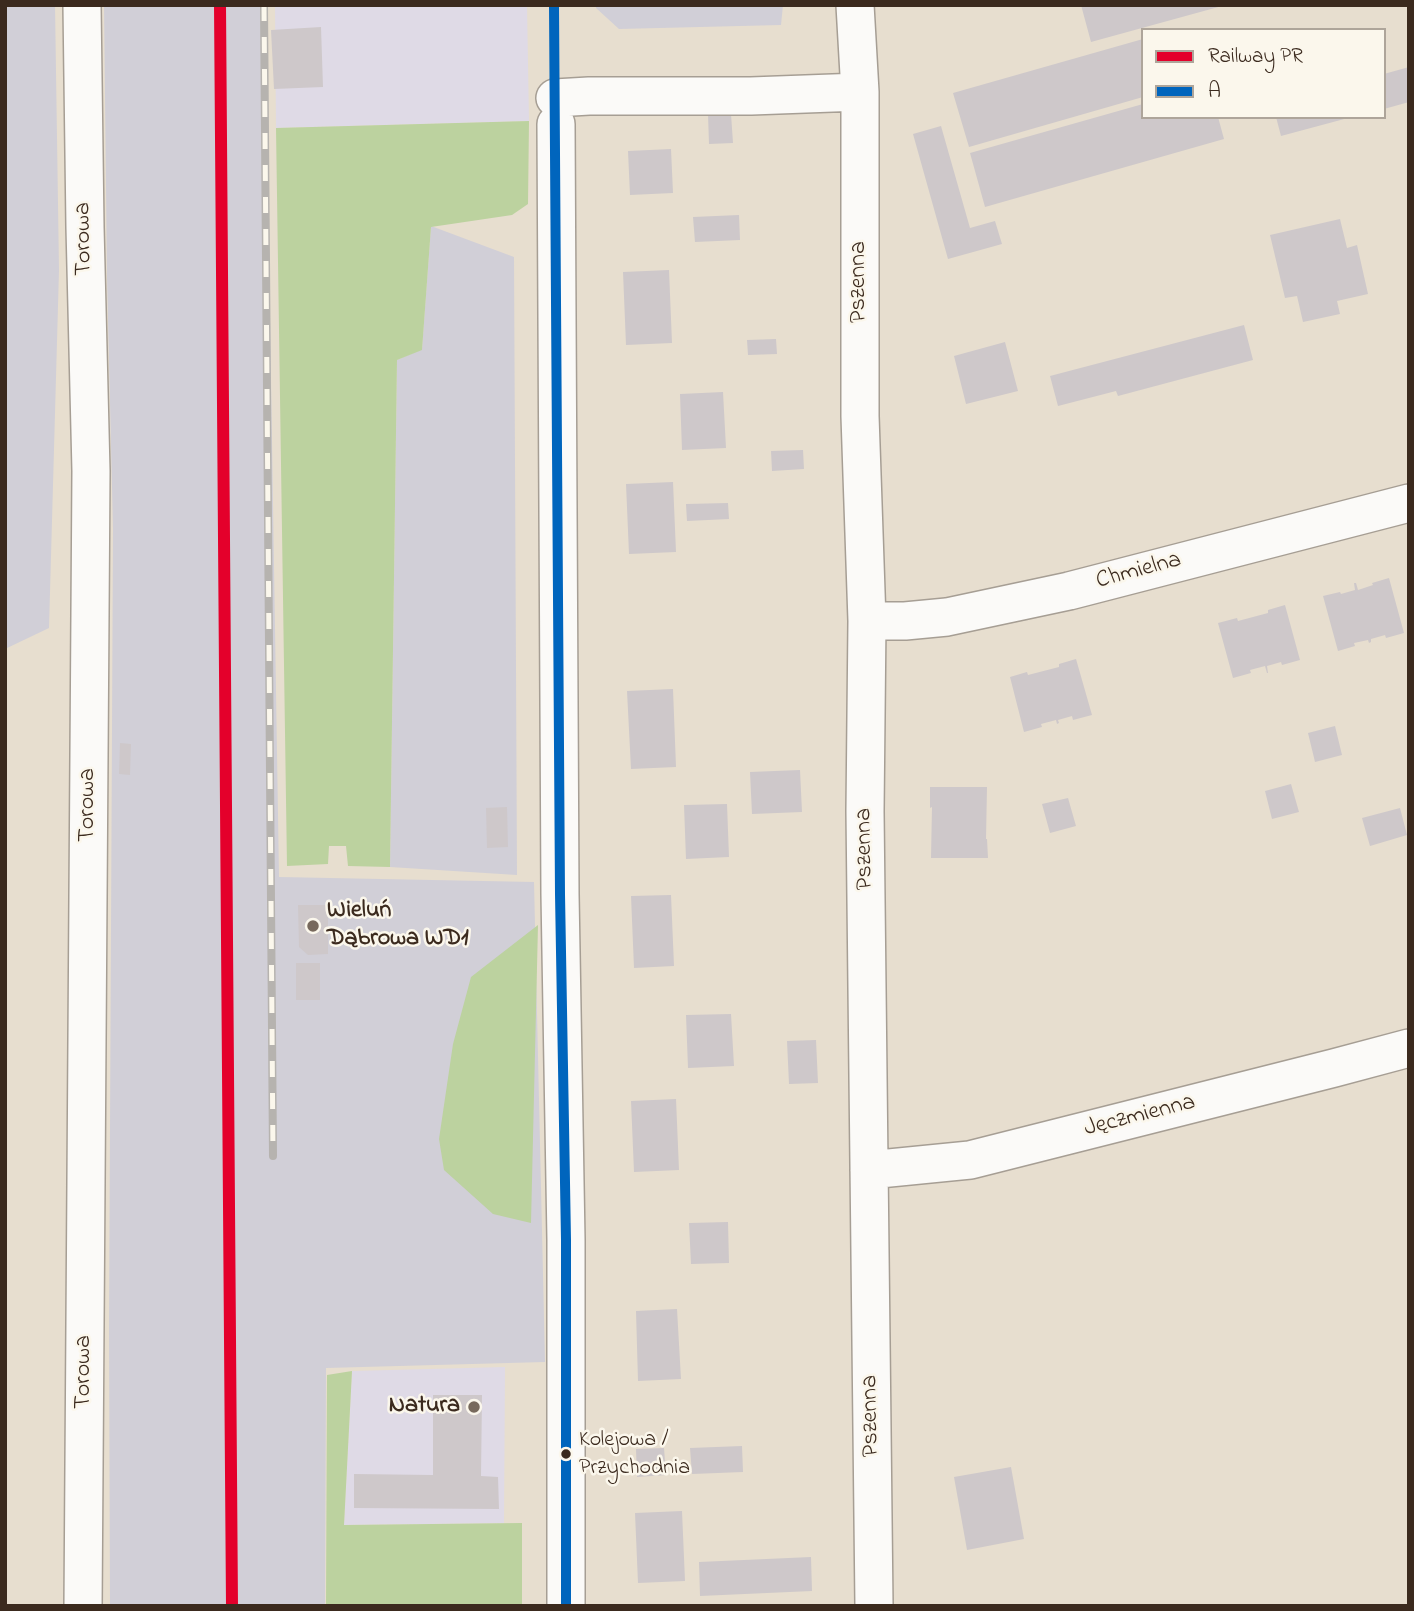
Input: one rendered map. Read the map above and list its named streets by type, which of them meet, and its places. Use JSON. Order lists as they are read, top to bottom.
{
  "streets": {
    "street": [
      "Torowa",
      "Pszenna",
      "Chmielna",
      "Jęczmienna"
    ]
  },
  "crossings": [
    ["Pszenna", "Chmielna"],
    ["Pszenna", "Jęczmienna"]
  ],
  "places": ["Wieluń Dąbrowa WD1", "Natura", "Kolejowa / Przychodnia"],
  "lines": ["rail line PR", "transit line A"],
  "legend": ["Railway PR", "A"]
}
